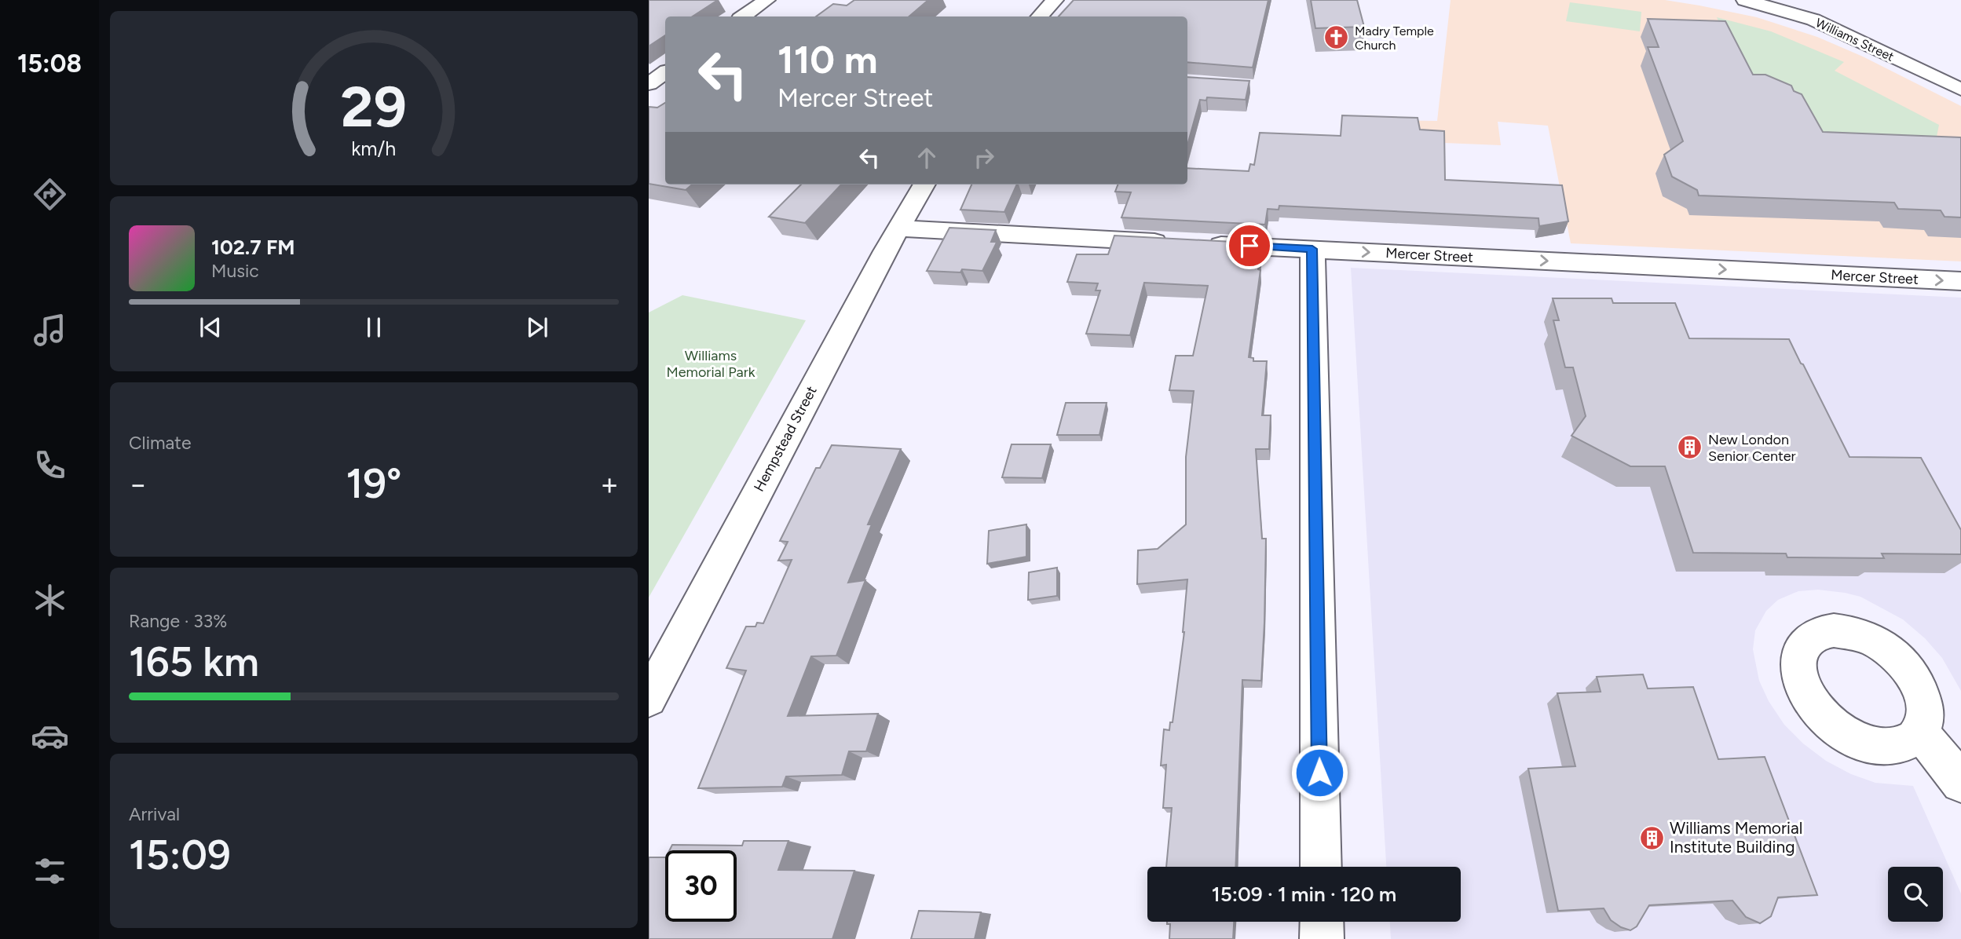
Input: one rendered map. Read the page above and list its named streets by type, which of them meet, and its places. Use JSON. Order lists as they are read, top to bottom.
{
  "streets": {
    "street": ["Williams Street", "Mercer Street", "Hempstead Street"]
  },
  "crossings": [
    ["Mercer Street", "Hempstead Street"]
  ],
  "one_way": ["Mercer Street"],
  "parks": ["Williams Memorial Park"],
  "places": {
    "church": ["Madry Temple Church"],
    "building": ["New London Senior Center", "Williams Memorial Institute Building"]
  },
  "page": {
    "tabs": "15:08",
    "turn": ["110 m", "Mercer Street"],
    "song": ["102.7 FM", "Music"],
    "tile": [
      "Climate",
      ["Range · 33%", "165 km"],
      ["Arrival", "15:09"]
    ],
    "heat": ["−", "19°", "+"],
    "limit": "30",
    "trip": "15:09 · 1 min · 120 m",
    "gauge": ["29", "km/h"]
  }
}
